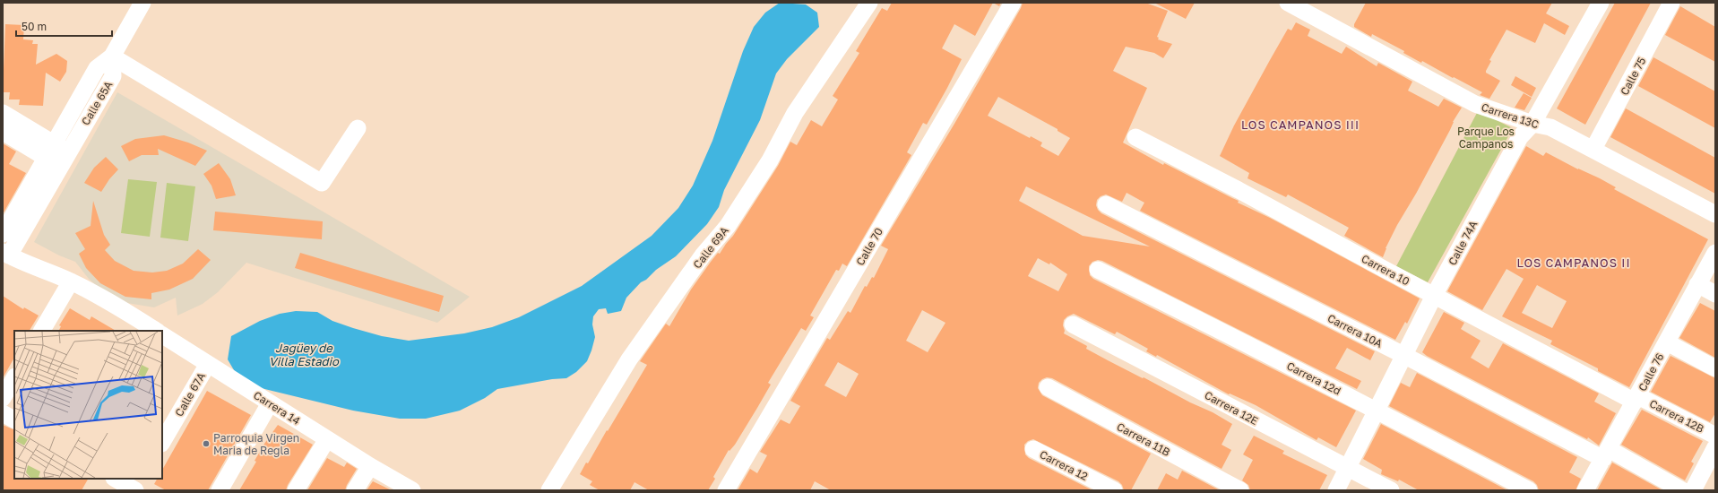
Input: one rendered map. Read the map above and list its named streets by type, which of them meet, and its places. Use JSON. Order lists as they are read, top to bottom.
{
  "streets": {
    "street": [
      "Calle 75",
      "Calle 65A",
      "Carrera 13C",
      "Calle 74A",
      "Calle 70",
      "Calle 69A",
      "Carrera 10",
      "Carrera 10A",
      "Calle 76",
      "Carrera 12d",
      "Calle 67A",
      "Carrera 14",
      "Carrera 12E",
      "Carrera 12B",
      "Carrera 11B",
      "Carrera 12"
    ]
  },
  "crossings": [
    ["Calle 75", "Carrera 13C"],
    ["Carrera 13C", "Calle 74A"],
    ["Calle 74A", "Carrera 10"],
    ["Calle 74A", "Carrera 10A"],
    ["Calle 74A", "Carrera 12d"],
    ["Calle 74A", "Carrera 12E"],
    ["Carrera 10", "Calle 76"],
    ["Carrera 10", "Carrera 12B"],
    ["Carrera 10A", "Calle 76"],
    ["Calle 76", "Carrera 12B"],
    ["Calle 67A", "Carrera 14"]
  ],
  "districts": ["LOS CAMPANOS III", "LOS CAMPANOS II"],
  "water": ["Jagüey de Villa Estadio"],
  "parks": ["Parque Los Campanos"],
  "places": ["Parroquia Virgen Maria de Regla"],
  "scale_bar": "50 m"
}
